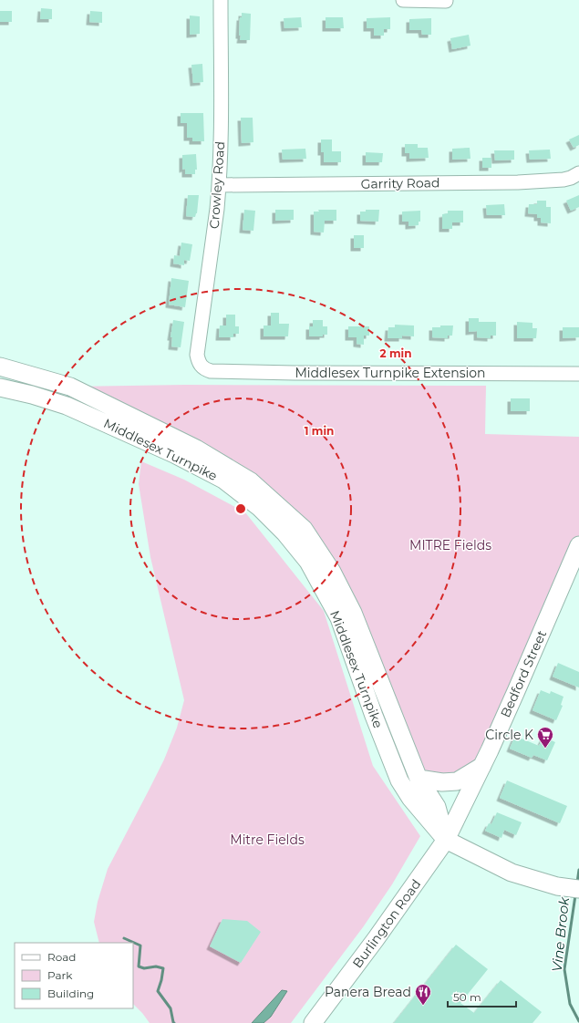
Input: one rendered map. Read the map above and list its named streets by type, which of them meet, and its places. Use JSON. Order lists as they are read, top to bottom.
{
  "streets": {
    "main road": ["Middlesex Turnpike", "Bedford Street", "Burlington Road"],
    "street": ["Garrity Road", "Crowley Road", "Middlesex Turnpike Extension"]
  },
  "crossings": [
    ["Garrity Road", "Crowley Road"],
    ["Crowley Road", "Middlesex Turnpike Extension"],
    ["Middlesex Turnpike", "Bedford Street"],
    ["Middlesex Turnpike", "Burlington Road"],
    ["Bedford Street", "Burlington Road"]
  ],
  "water": ["Vine Brook"],
  "parks": ["MITRE Fields", "Mitre Fields"],
  "places": {
    "supermarket": ["Circle K"],
    "restaurant": ["Panera Bread"]
  },
  "legend": ["Road", "Park", "Building"],
  "scale_bar": "50 m",
  "rings": ["2 min", "1 min"]
}
